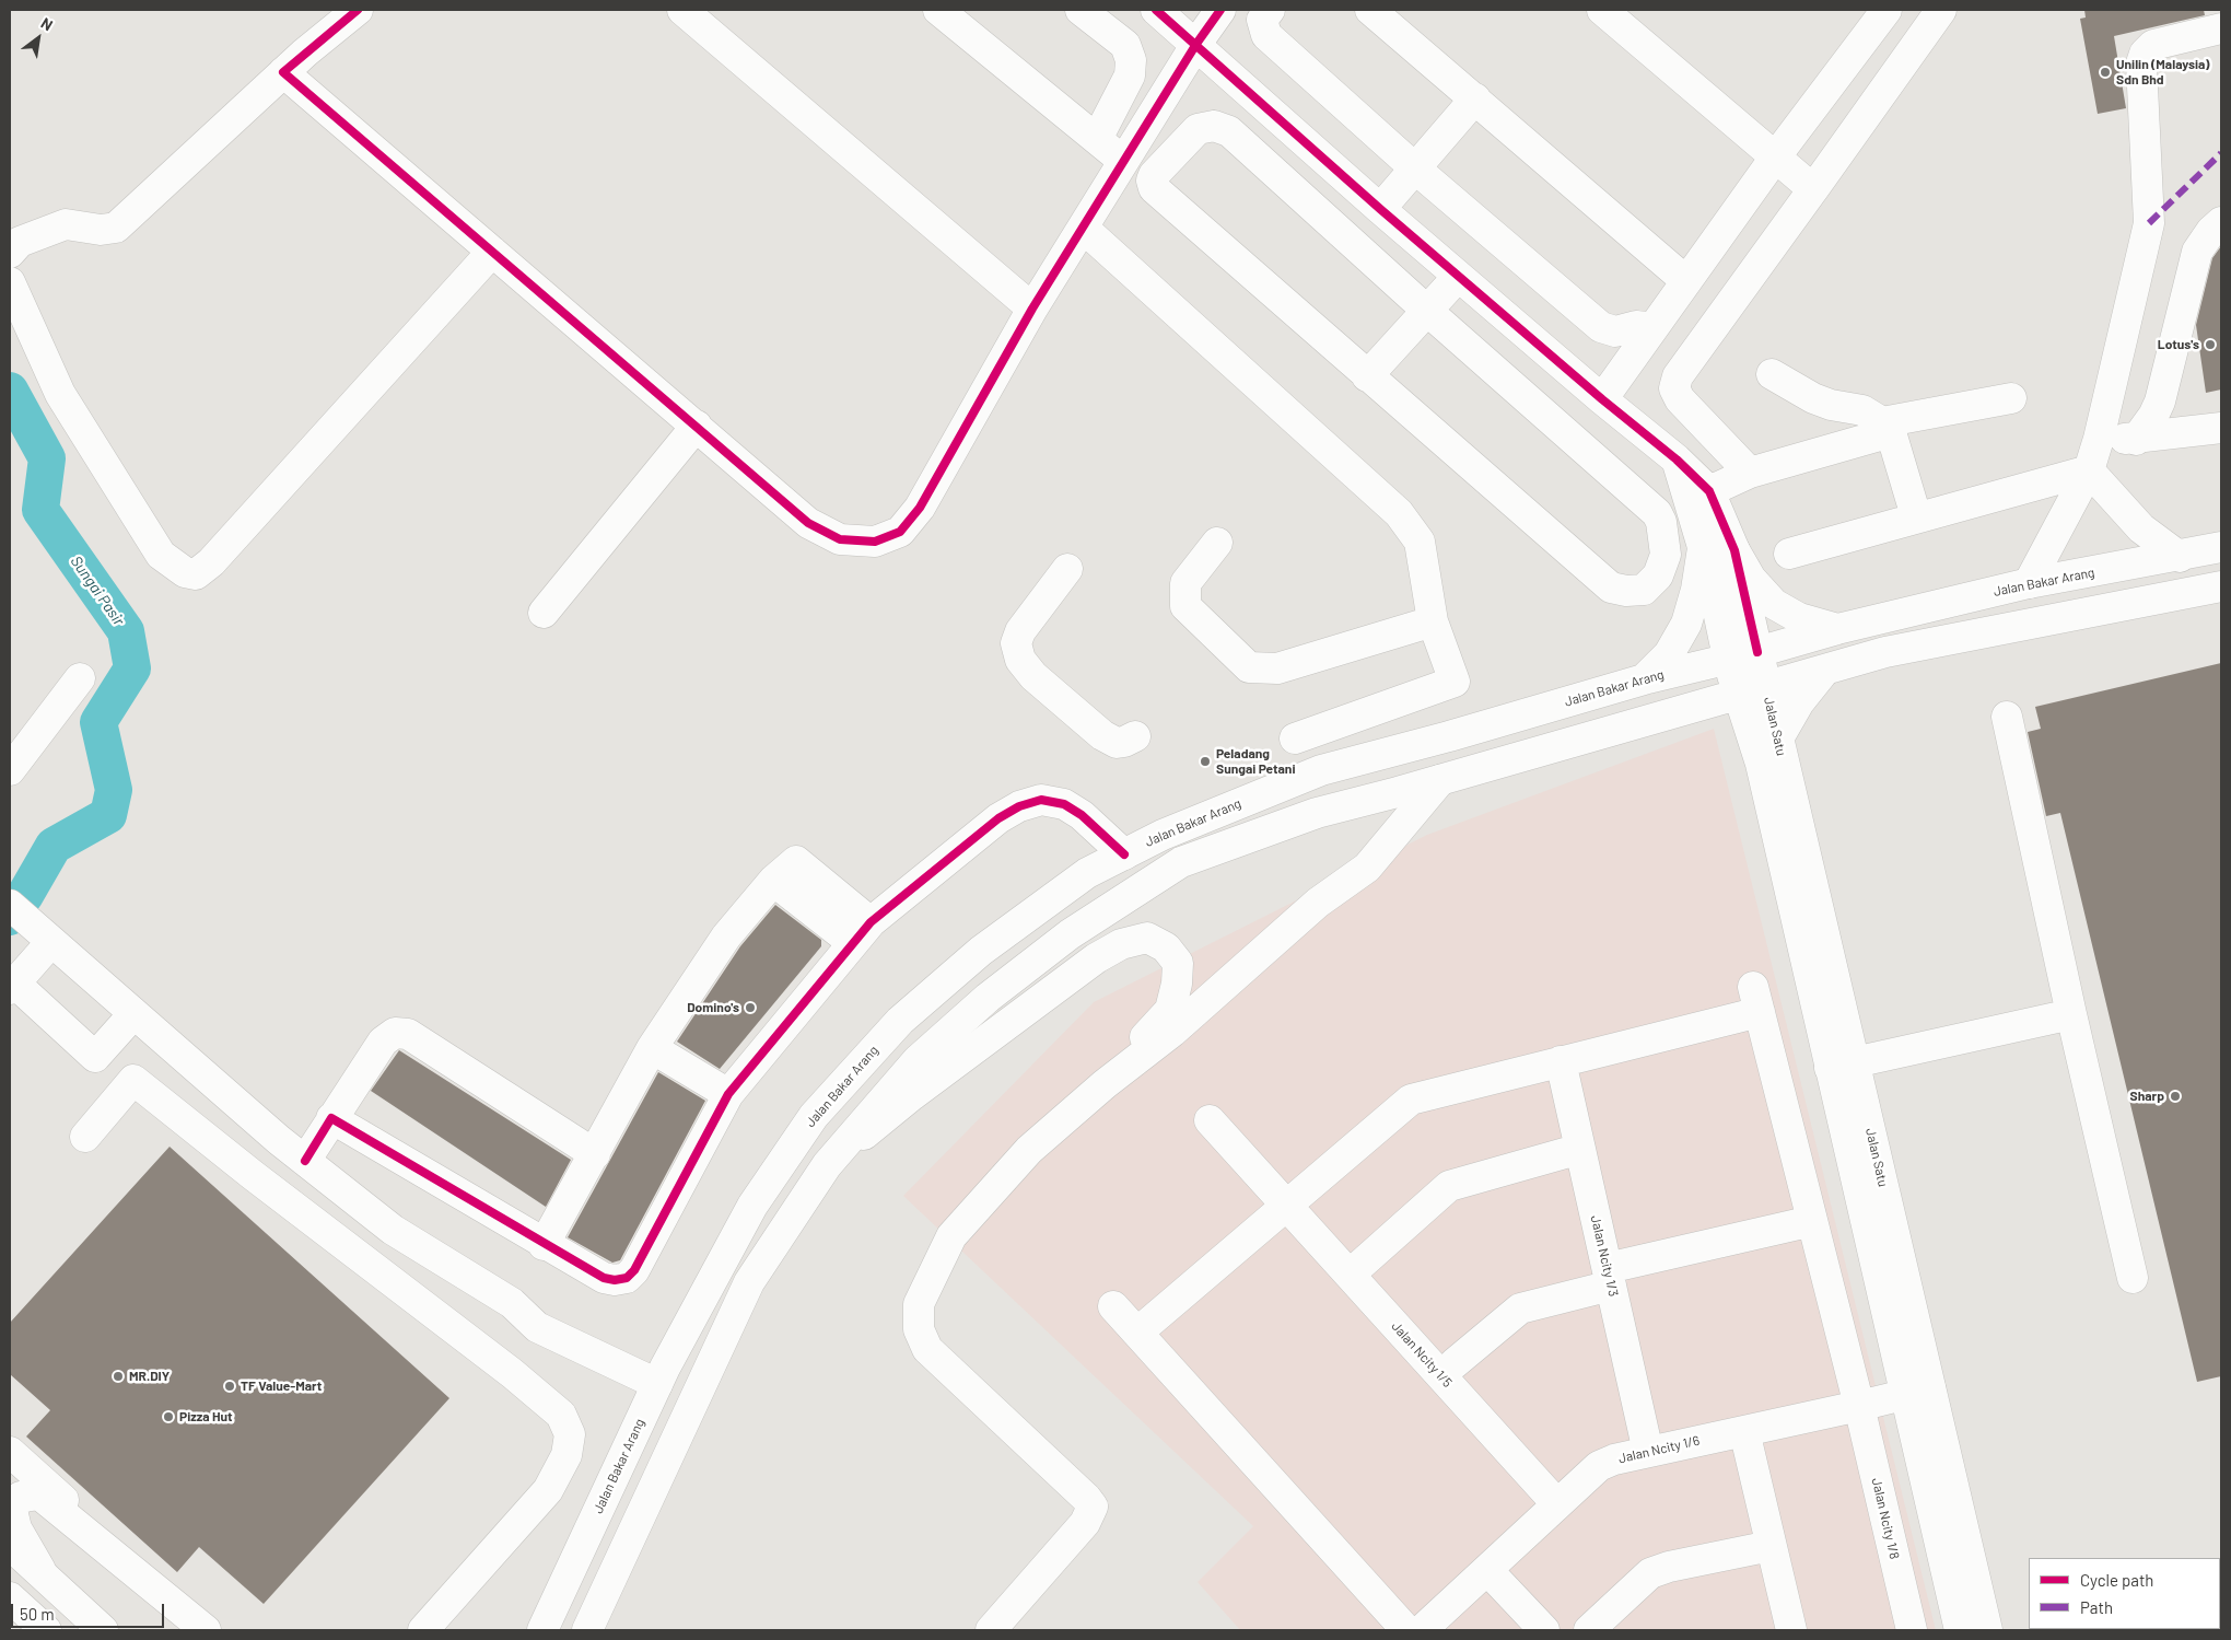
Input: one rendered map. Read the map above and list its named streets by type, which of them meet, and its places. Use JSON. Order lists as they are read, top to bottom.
{
  "streets": {
    "main road": [
      "Jalan Bakar Arang",
      "Jalan Satu",
      "Jalan Ncity 1/3",
      "Jalan Ncity 1/5",
      "Jalan Ncity 1/6",
      "Jalan Ncity 1/8"
    ]
  },
  "crossings": [
    ["Jalan Bakar Arang", "Jalan Satu"],
    ["Jalan Satu", "Jalan Ncity 1/6"],
    ["Jalan Ncity 1/3", "Jalan Ncity 1/6"],
    ["Jalan Ncity 1/3", "Jalan Ncity 1/8"],
    ["Jalan Ncity 1/5", "Jalan Ncity 1/6"],
    ["Jalan Ncity 1/6", "Jalan Ncity 1/8"]
  ],
  "water": ["Sungai Pasir"],
  "places": [
    "Unilin (Malaysia) Sdn Bhd",
    "Lotus's",
    "Peladang Sungai Petani",
    "Domino's",
    "Sharp",
    "MR.DIY",
    "TF Value-Mart",
    "Pizza Hut"
  ],
  "legend": ["Cycle path", "Path"],
  "scale_bar": "50 m",
  "north": "top right"
}
